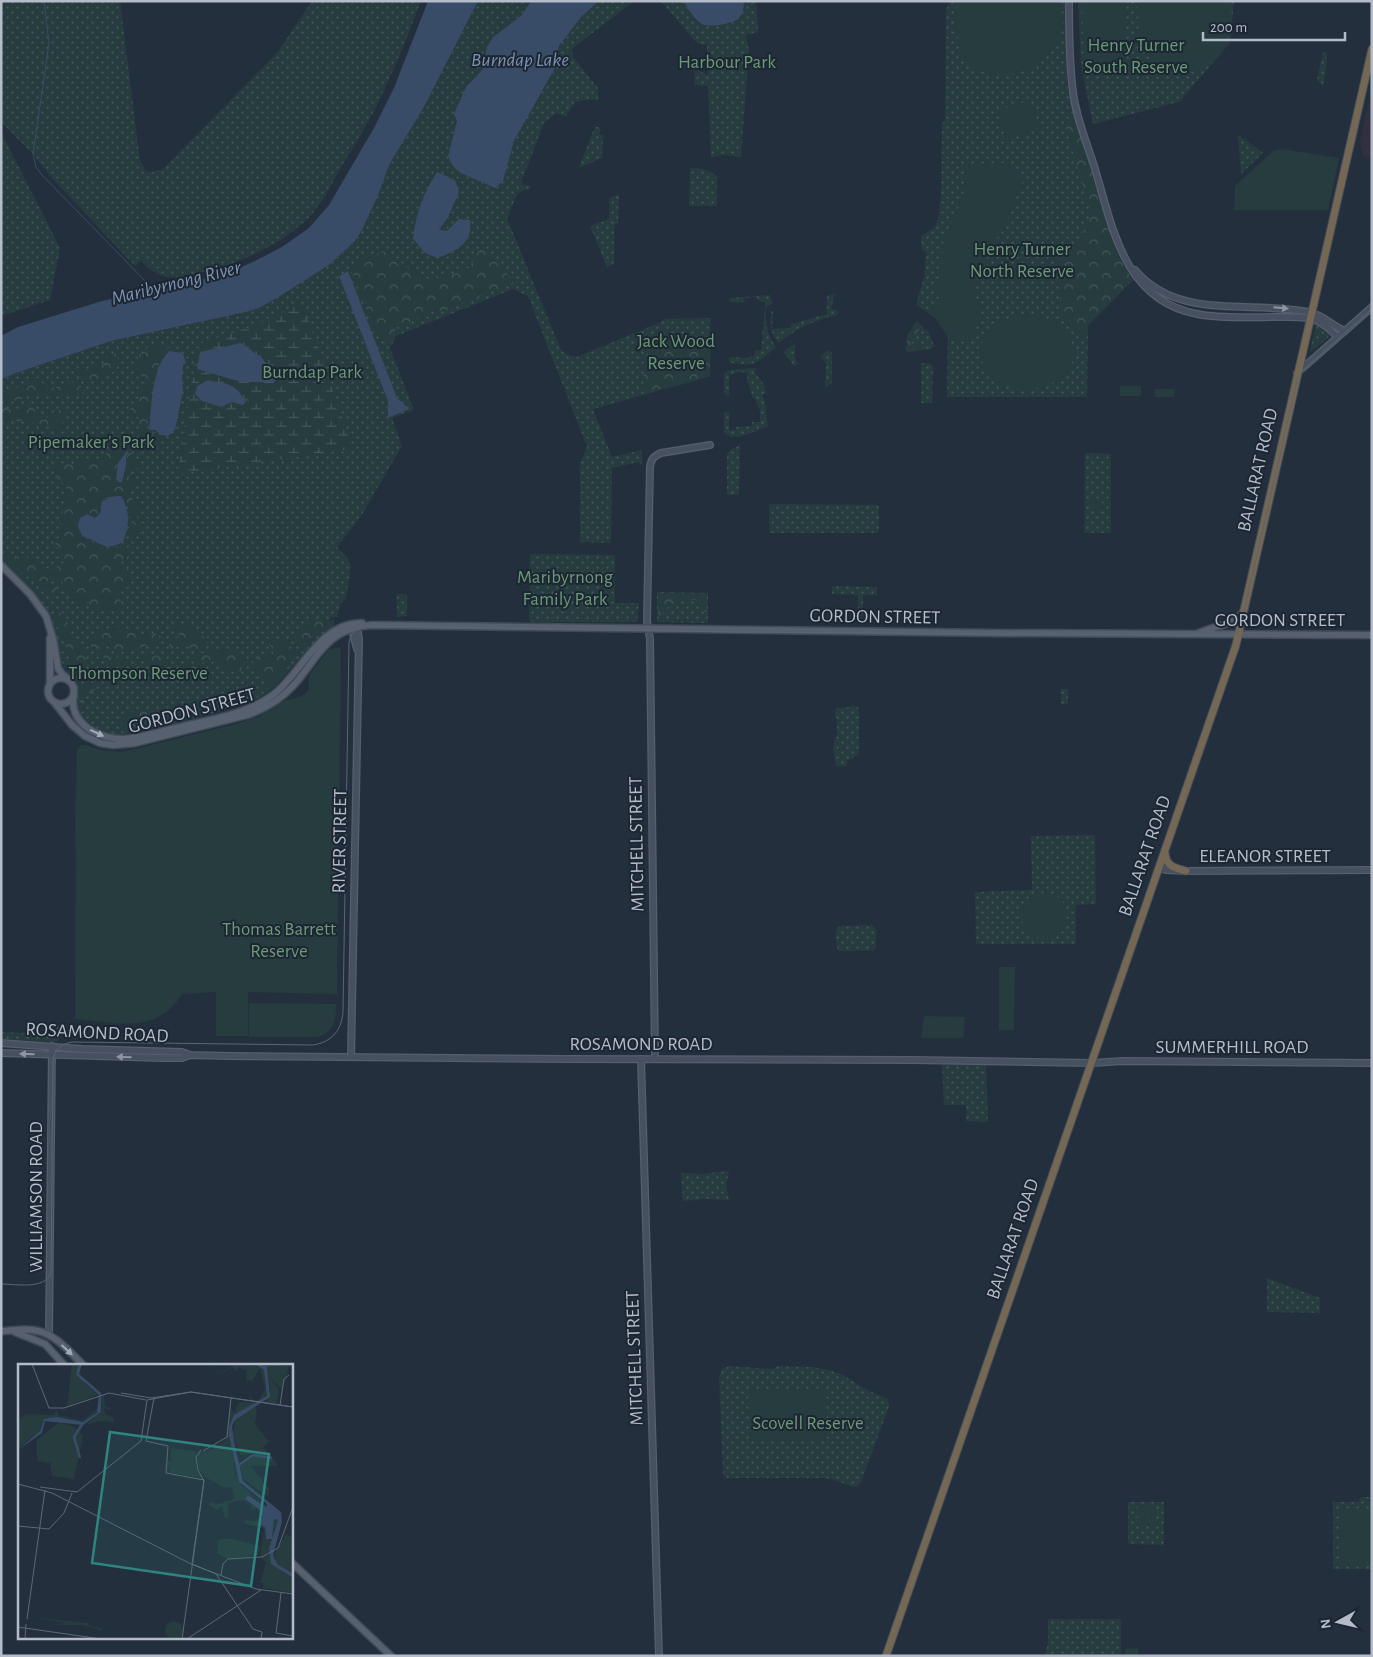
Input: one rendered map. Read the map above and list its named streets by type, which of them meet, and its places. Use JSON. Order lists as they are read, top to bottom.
{
  "streets": {
    "highway": ["BALLARAT ROAD"],
    "main road": ["GORDON STREET", "WILLIAMSON ROAD"],
    "street": [
      "RIVER STREET",
      "MITCHELL STREET",
      "ELEANOR STREET",
      "ROSAMOND ROAD",
      "SUMMERHILL ROAD"
    ]
  },
  "crossings": [
    ["BALLARAT ROAD", "GORDON STREET"],
    ["BALLARAT ROAD", "ELEANOR STREET"],
    ["BALLARAT ROAD", "ROSAMOND ROAD"],
    ["BALLARAT ROAD", "SUMMERHILL ROAD"],
    ["GORDON STREET", "RIVER STREET"],
    ["GORDON STREET", "MITCHELL STREET"],
    ["RIVER STREET", "ROSAMOND ROAD"],
    ["MITCHELL STREET", "ROSAMOND ROAD"],
    ["ROSAMOND ROAD", "SUMMERHILL ROAD"],
    ["ROSAMOND ROAD", "WILLIAMSON ROAD"]
  ],
  "water": ["Burndap Lake", "Maribyrnong River"],
  "parks": [
    "Henry Turner South Reserve",
    "Harbour Park",
    "Henry Turner North Reserve",
    "Jack Wood Reserve",
    "Burndap Park",
    "Pipemaker's Park",
    "Maribyrnong Family Park",
    "Thompson Reserve",
    "Thomas Barrett Reserve",
    "Scovell Reserve"
  ],
  "scale_bar": "200 m",
  "north": "left"
}
